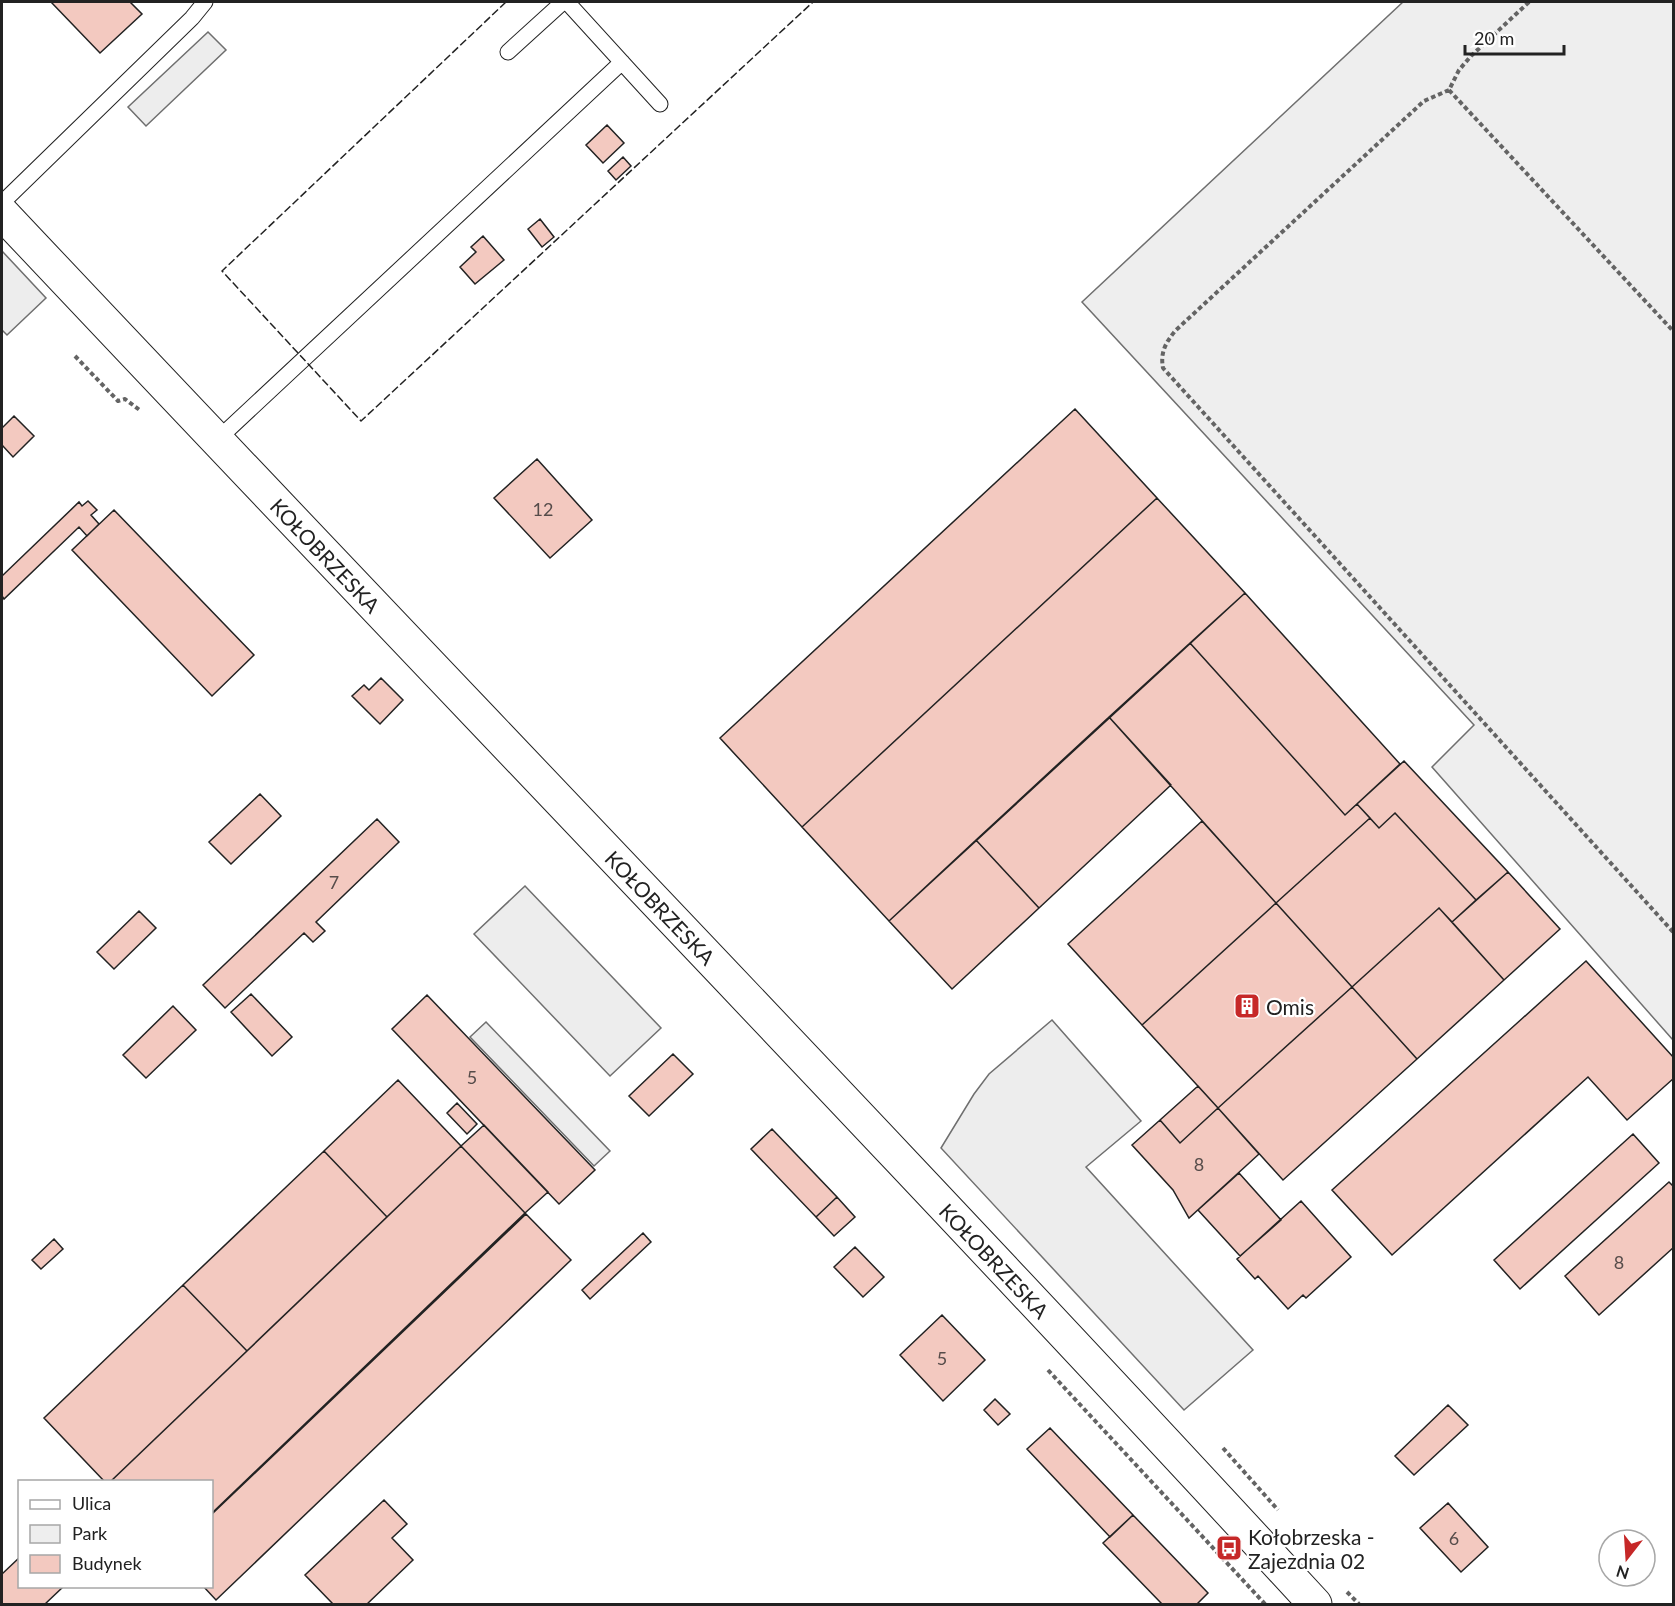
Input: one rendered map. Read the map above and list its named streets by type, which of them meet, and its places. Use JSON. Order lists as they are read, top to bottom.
{
  "streets": {
    "street": ["KOŁOBRZESKA"]
  },
  "places": {
    "building": ["Omis"],
    "bus stop": ["Kołobrzeska - Zajezdnia 02"]
  },
  "house_numbers": [
    "12",
    "7",
    "5",
    "8",
    "8",
    "5",
    "6"
  ],
  "legend": ["Ulica", "Park", "Budynek"],
  "scale_bar": "20 m",
  "north": "bottom"
}
